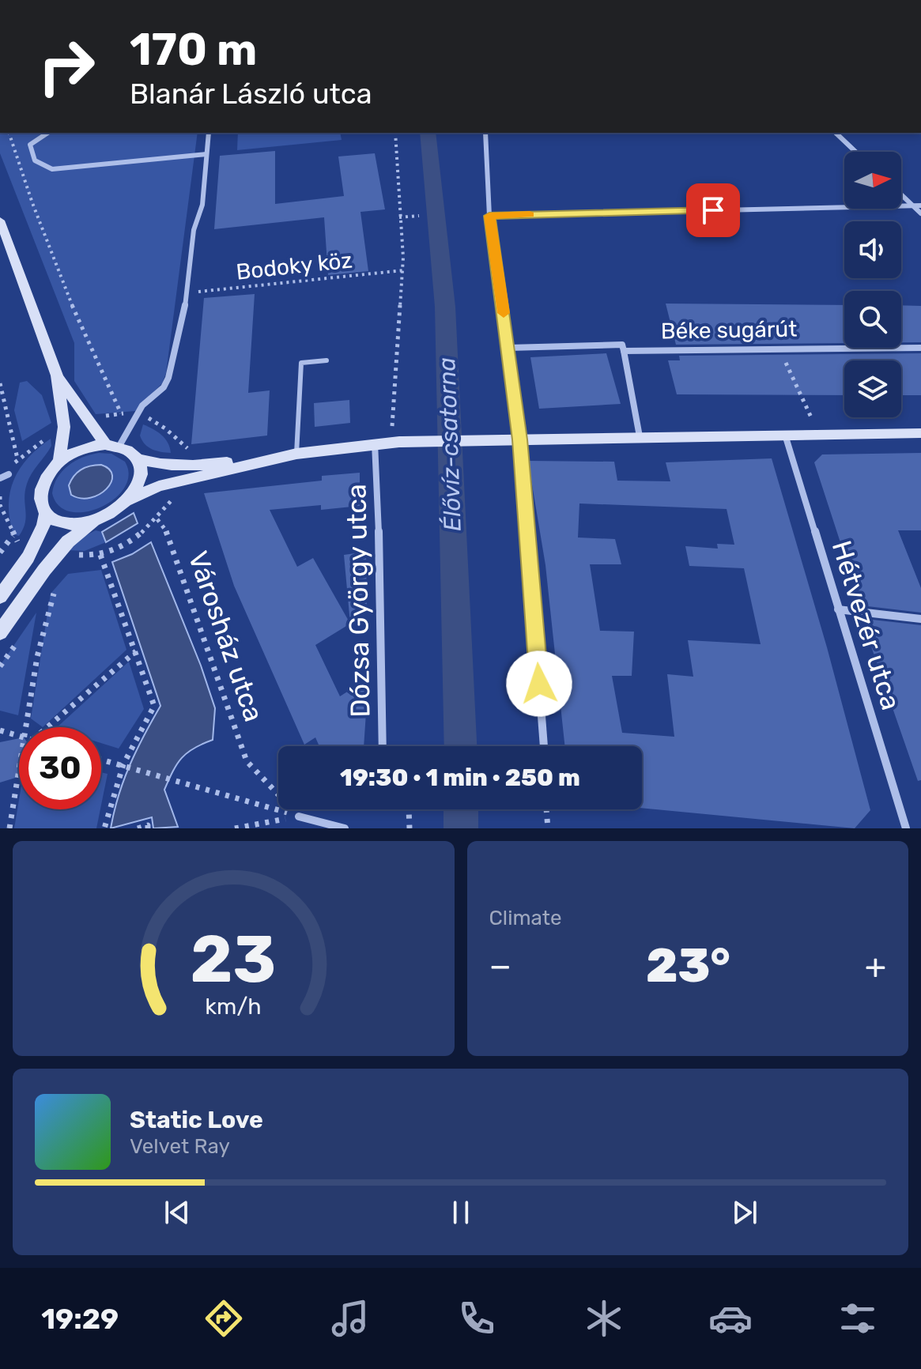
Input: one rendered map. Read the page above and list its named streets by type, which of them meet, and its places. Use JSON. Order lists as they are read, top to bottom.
{
  "streets": {
    "street": ["Béke sugárút", "Dózsa György utca", "Hétvezér utca"],
    "path": ["Bodoky köz", "Városház utca"]
  },
  "water": ["Élővíz-csatorna"],
  "north": "right",
  "page": {
    "turn": ["170 m", "Blanár László utca"],
    "limit": "30",
    "trip": "19:30 · 1 min · 250 m",
    "tile": "Climate",
    "heat": ["−", "23°", "+"],
    "song": ["Static Love", "Velvet Ray"],
    "tabs": "19:29",
    "gauge": ["23", "km/h"]
  }
}
